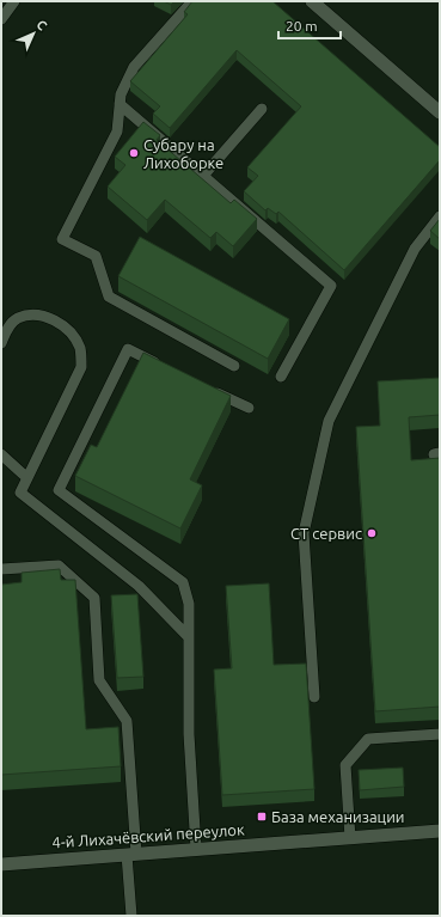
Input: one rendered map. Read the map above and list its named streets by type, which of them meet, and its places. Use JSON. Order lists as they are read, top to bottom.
{
  "streets": {
    "street": ["4-й Лихачёвский переулок"]
  },
  "places": {
    "other": ["Субару на Лихоборке", "СТ сервис"],
    "transit": ["База механизации"]
  },
  "scale_bar": "20 m",
  "north": "top right"
}
